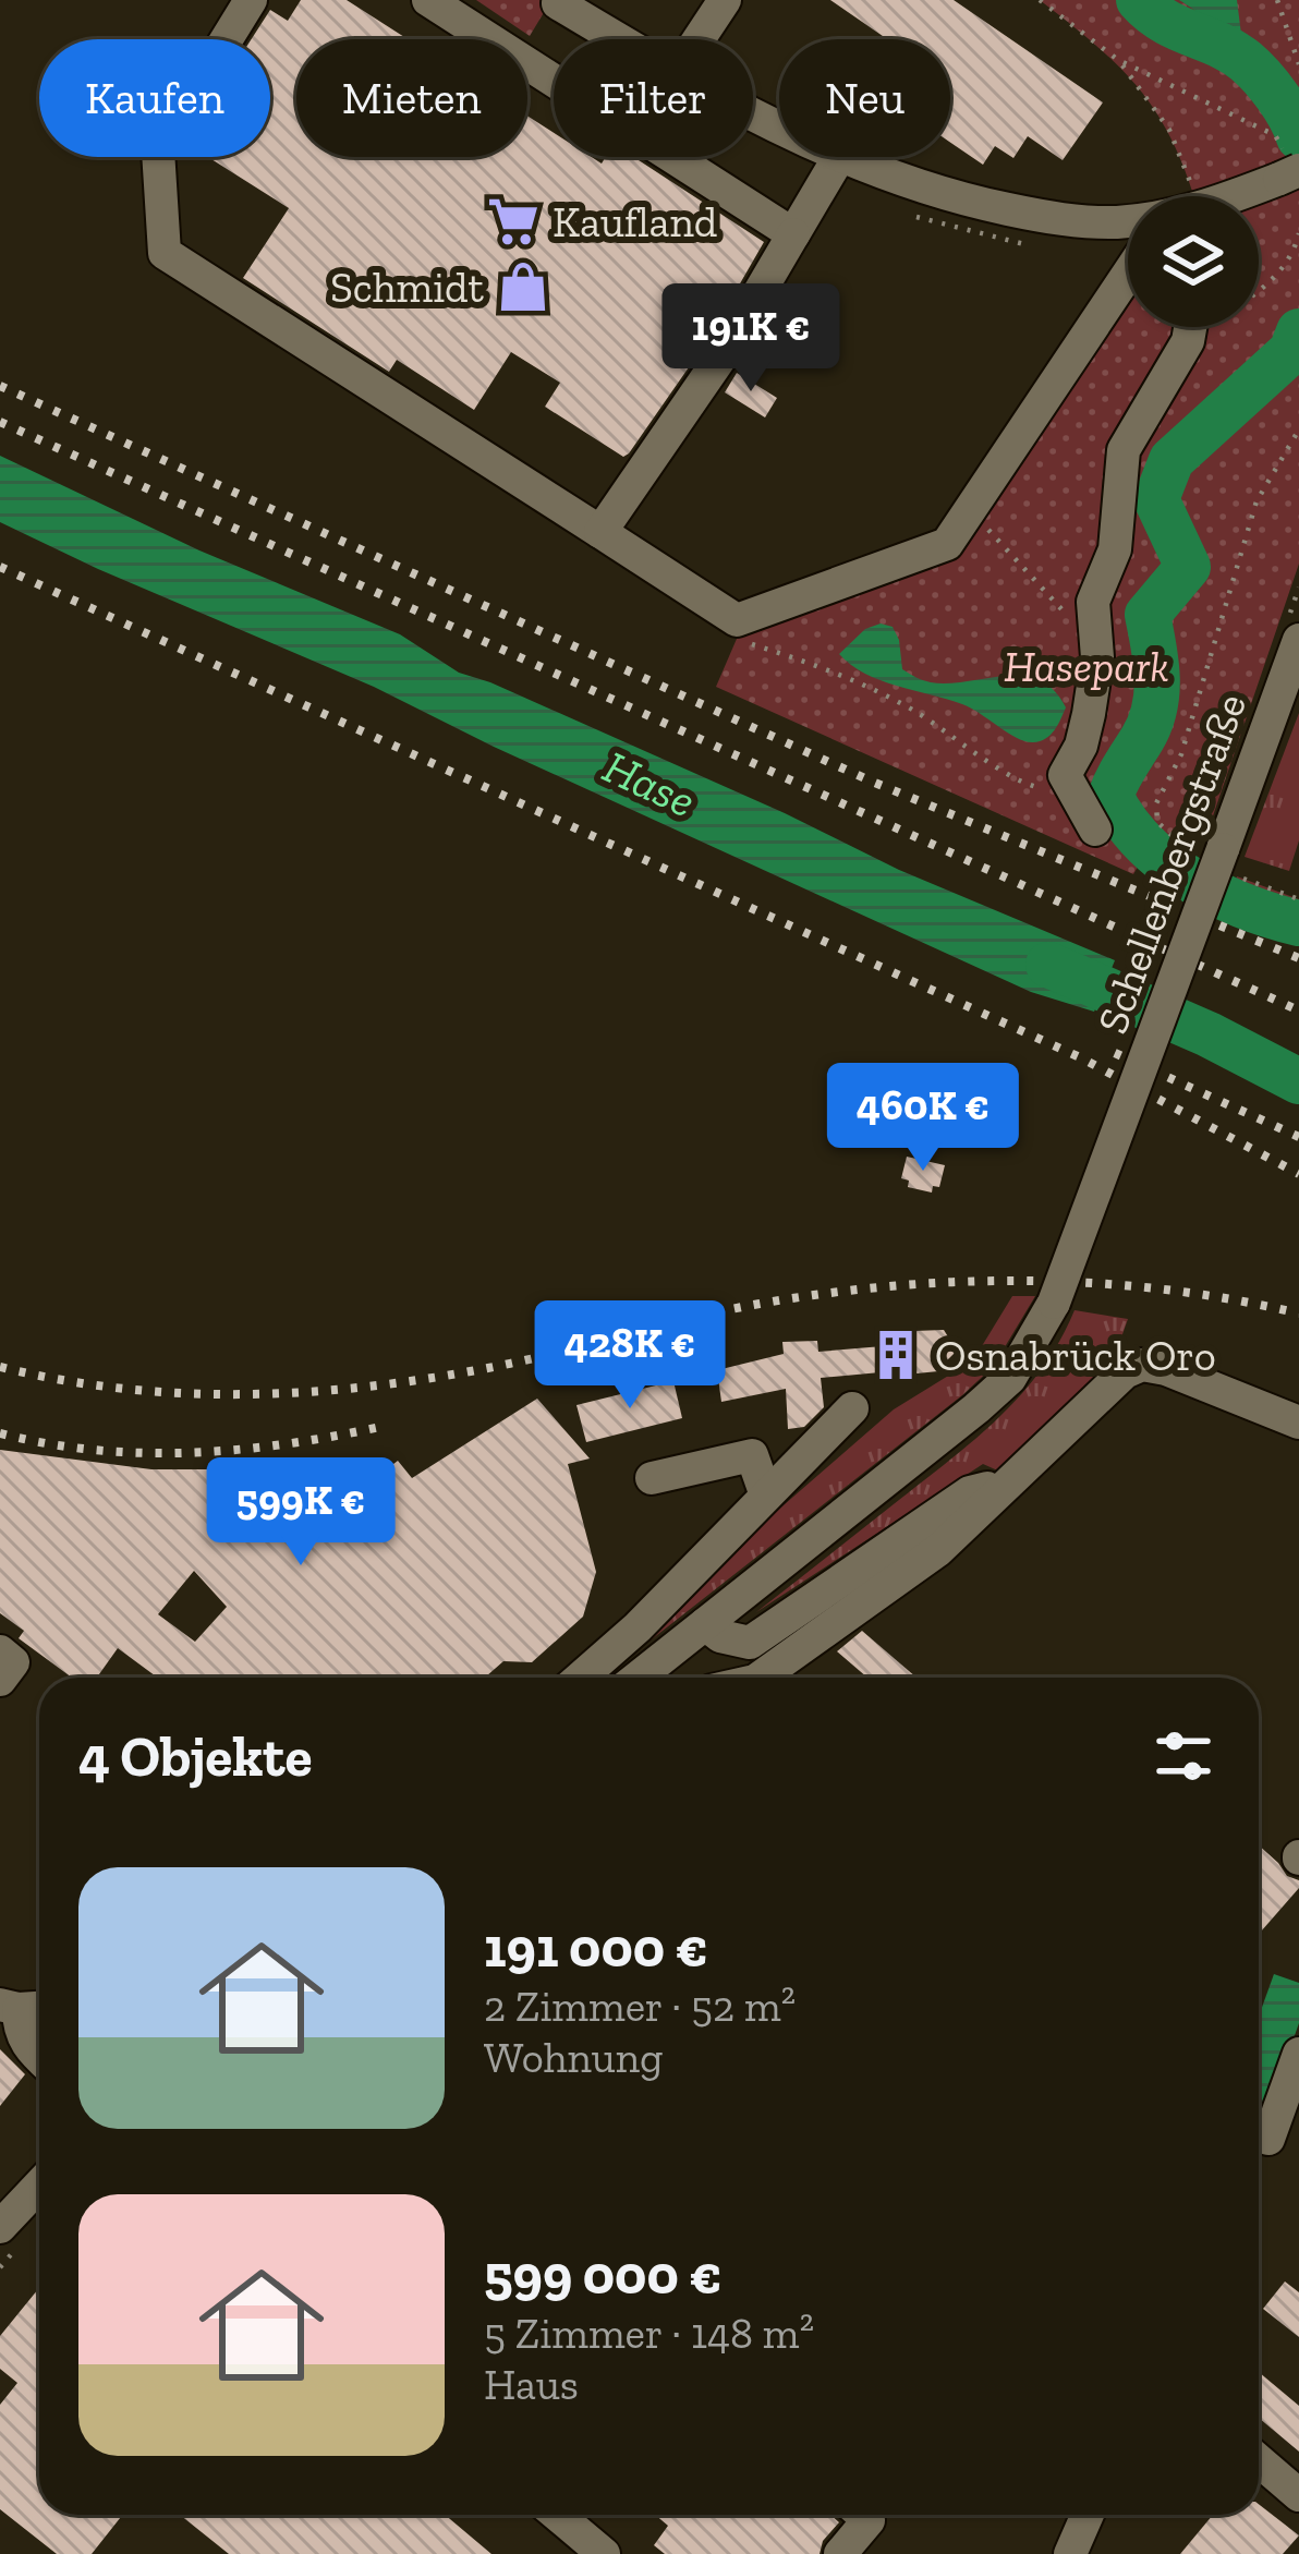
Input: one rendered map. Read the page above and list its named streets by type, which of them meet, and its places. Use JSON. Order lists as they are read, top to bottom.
{
  "streets": {
    "street": ["Schellenbergstraße"]
  },
  "water": ["Hase"],
  "parks": ["Hasepark"],
  "places": {
    "supermarket": ["Kaufland"],
    "shop": ["Schmidt"],
    "building": ["Osnabrück Oro"]
  },
  "page": {
    "chip": [
      "Kaufen",
      "Mieten",
      "Filter",
      "Neu"
    ],
    "price": [
      "191K €",
      "460K €",
      "428K €",
      "599K €"
    ],
    "heading": "4 Objekte",
    "list": [
      {
        "name": "191 000 €",
        "note": "2 Zimmer · 52 m² · Wohnung"
      },
      {
        "name": "599 000 €",
        "note": "5 Zimmer · 148 m² · Haus"
      }
    ]
  }
}
